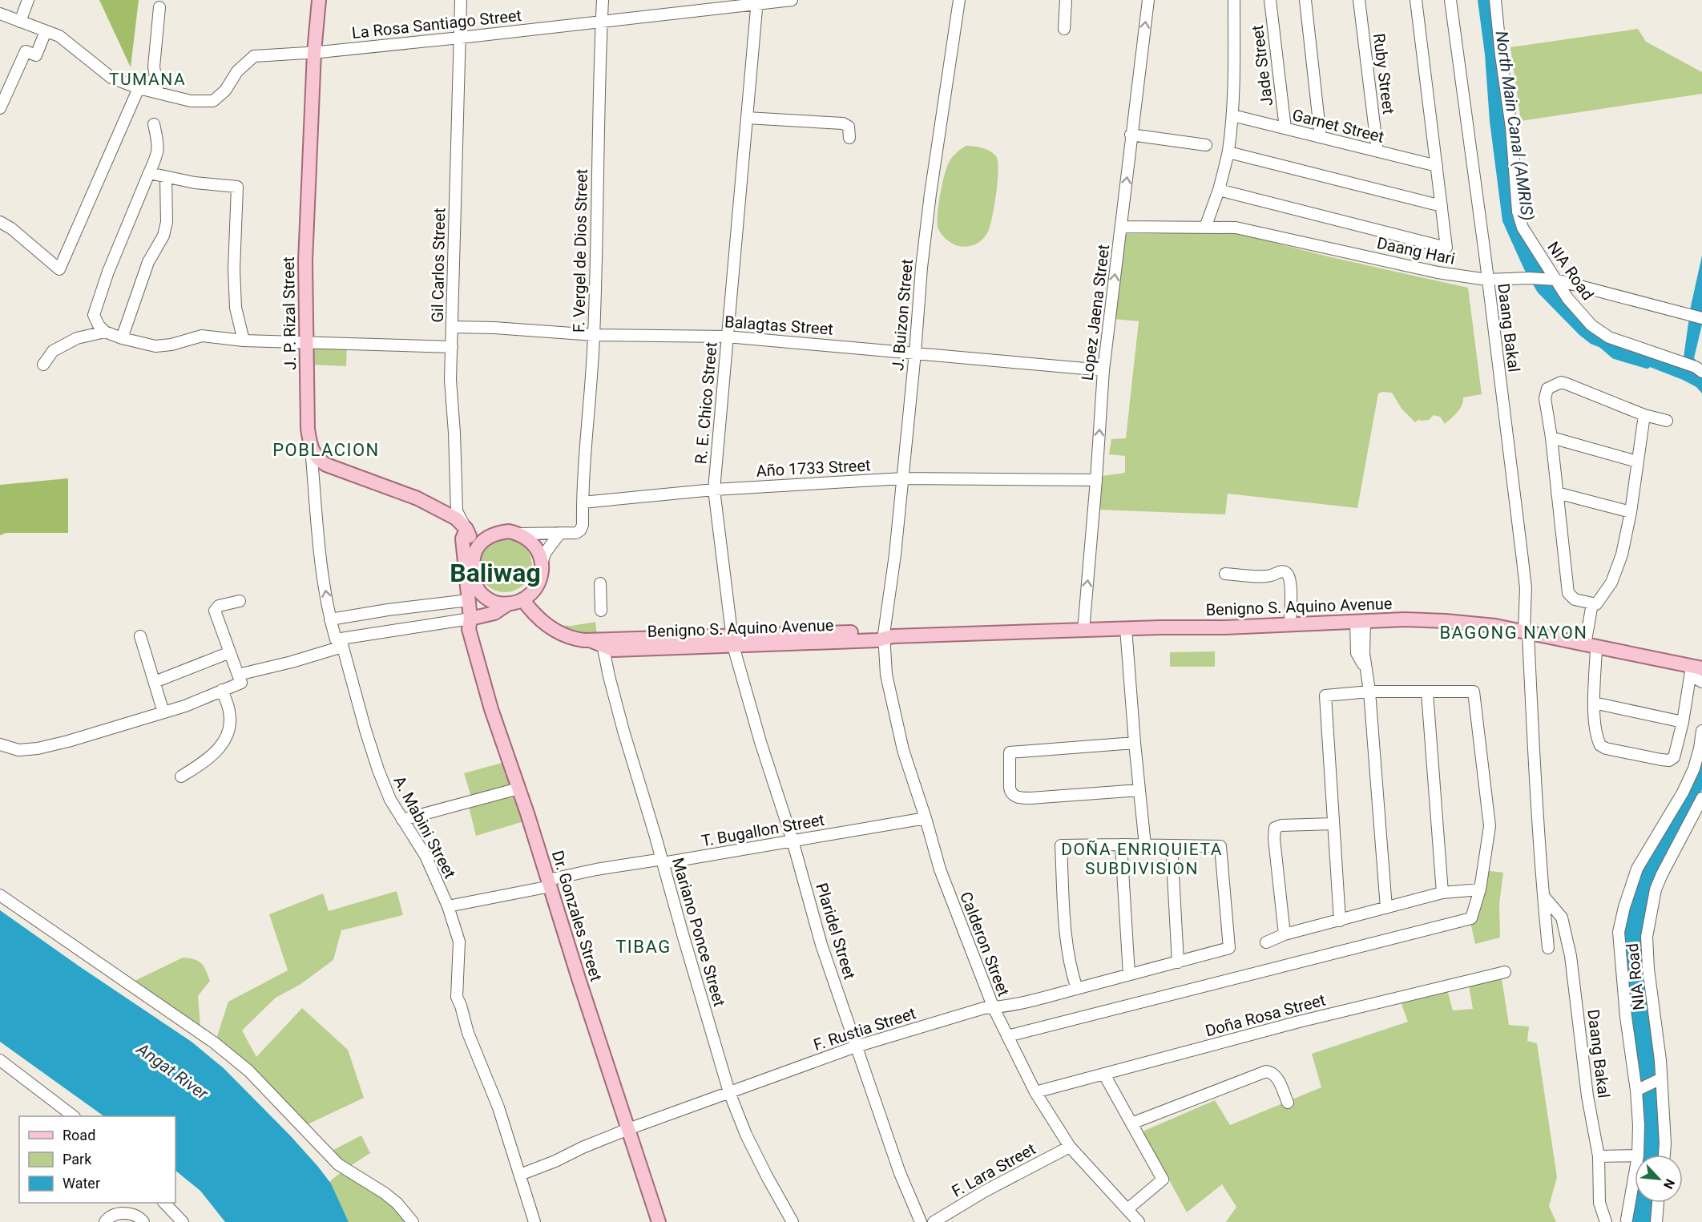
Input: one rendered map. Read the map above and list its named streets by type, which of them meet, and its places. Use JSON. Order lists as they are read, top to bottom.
{
  "streets": {
    "main road": ["J. P. Rizal Street", "Benigno S. Aquino Avenue", "Dr. Gonzales Street"],
    "street": [
      "La Rosa Santiago Street",
      "Jade Street",
      "Ruby Street",
      "Garnet Street",
      "F. Vergel de Dios Street",
      "Daang Hari",
      "Gil Carlos Street",
      "NIA Road",
      "Lopez Jaena Street",
      "J. Buizon Street",
      "Balagtas Street",
      "Daang Bakal",
      "R. E. Chico Street",
      "Año 1733 Street",
      "A. Mabini Street",
      "T. Bugallon Street",
      "Plaridel Street",
      "Mariano Ponce Street",
      "Calderon Street",
      "Doña Rosa Street",
      "F. Rustia Street",
      "F. Lara Street"
    ]
  },
  "crossings": [
    ["La Rosa Santiago Street", "F. Vergel de Dios Street"],
    ["La Rosa Santiago Street", "Gil Carlos Street"],
    ["La Rosa Santiago Street", "J. P. Rizal Street"],
    ["La Rosa Santiago Street", "R. E. Chico Street"],
    ["Jade Street", "Garnet Street"],
    ["Ruby Street", "Garnet Street"],
    ["F. Vergel de Dios Street", "Balagtas Street"],
    ["F. Vergel de Dios Street", "Año 1733 Street"],
    ["Daang Hari", "NIA Road"],
    ["Daang Hari", "Lopez Jaena Street"],
    ["Daang Hari", "Daang Bakal"],
    ["Gil Carlos Street", "Balagtas Street"],
    ["Gil Carlos Street", "Dr. Gonzales Street"],
    ["Lopez Jaena Street", "Balagtas Street"],
    ["Lopez Jaena Street", "Año 1733 Street"],
    ["Lopez Jaena Street", "Benigno S. Aquino Avenue"],
    ["J. P. Rizal Street", "A. Mabini Street"],
    ["J. Buizon Street", "Balagtas Street"],
    ["J. Buizon Street", "Año 1733 Street"],
    ["J. Buizon Street", "Benigno S. Aquino Avenue"],
    ["J. Buizon Street", "Calderon Street"],
    ["Balagtas Street", "R. E. Chico Street"],
    ["Daang Bakal", "Benigno S. Aquino Avenue"],
    ["R. E. Chico Street", "Año 1733 Street"],
    ["R. E. Chico Street", "Benigno S. Aquino Avenue"],
    ["R. E. Chico Street", "Plaridel Street"],
    ["Benigno S. Aquino Avenue", "Plaridel Street"],
    ["Benigno S. Aquino Avenue", "Mariano Ponce Street"],
    ["Benigno S. Aquino Avenue", "Calderon Street"],
    ["A. Mabini Street", "T. Bugallon Street"],
    ["A. Mabini Street", "F. Rustia Street"],
    ["T. Bugallon Street", "Dr. Gonzales Street"],
    ["T. Bugallon Street", "Plaridel Street"],
    ["T. Bugallon Street", "Mariano Ponce Street"],
    ["T. Bugallon Street", "Calderon Street"],
    ["Dr. Gonzales Street", "F. Rustia Street"],
    ["Plaridel Street", "F. Rustia Street"],
    ["Mariano Ponce Street", "F. Rustia Street"],
    ["Calderon Street", "Doña Rosa Street"],
    ["Calderon Street", "F. Rustia Street"],
    ["Calderon Street", "F. Lara Street"]
  ],
  "districts": [
    "TUMANA",
    "POBLACION",
    "Baliwag",
    "BAGONG NAYON",
    "DOÑA ENRIQUIETA SUBDIVISION",
    "TIBAG"
  ],
  "water": ["North Main Canal (AMRIS)", "Angat River"],
  "legend": ["Road", "Park", "Water"],
  "north": "bottom right"
}
